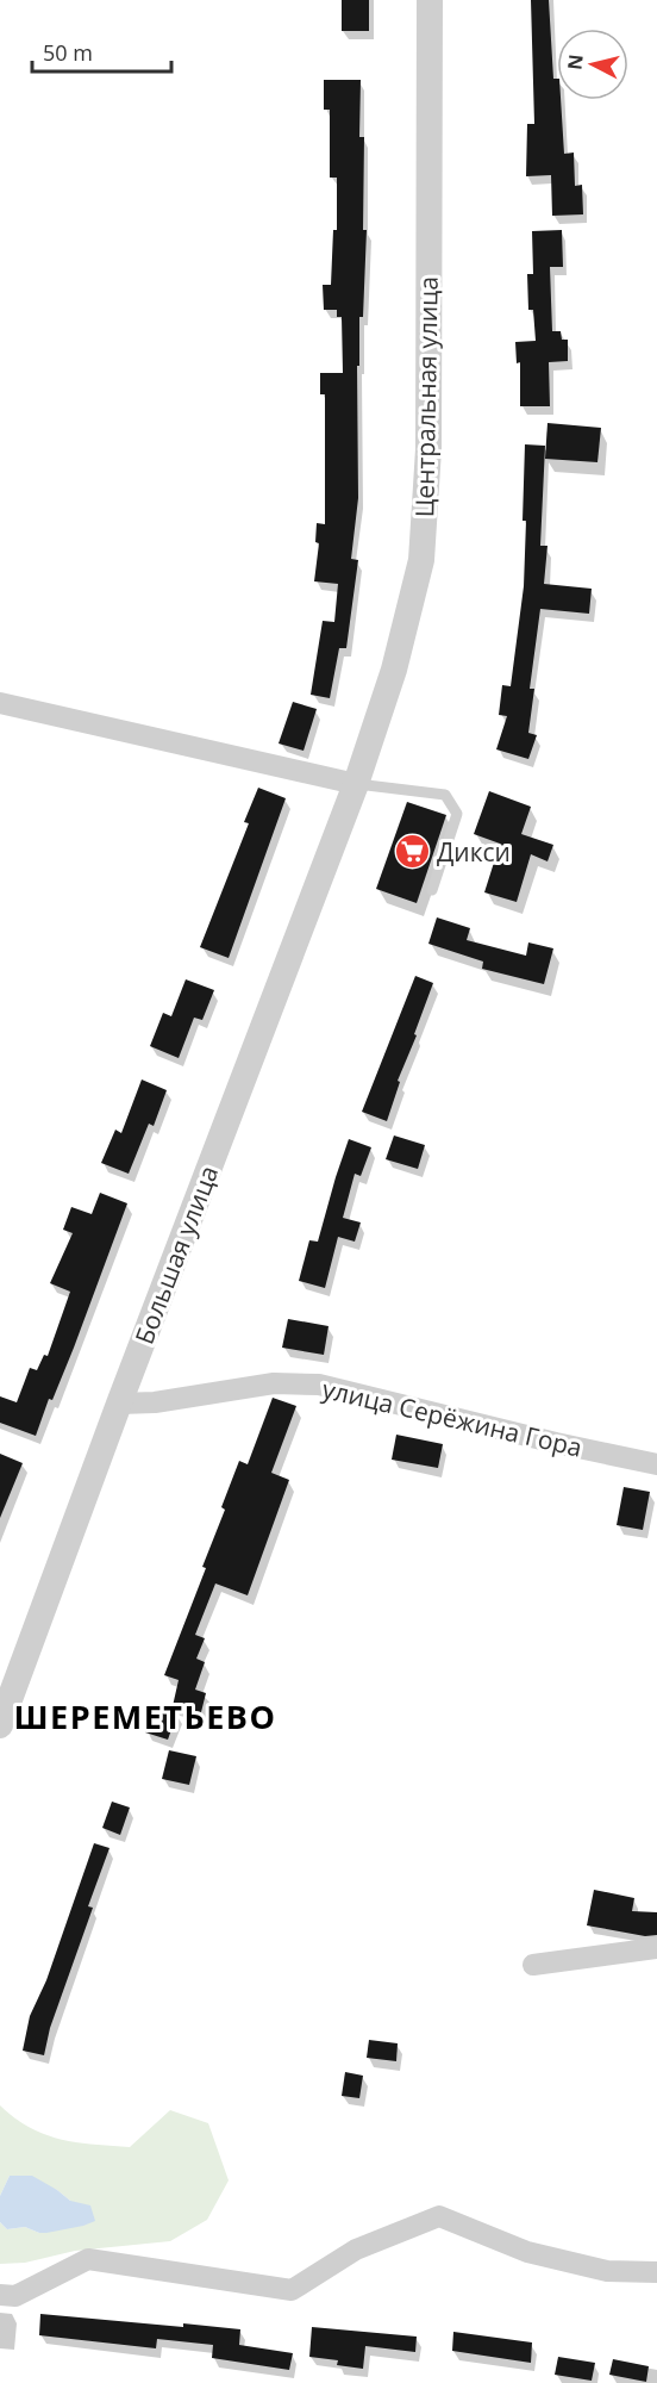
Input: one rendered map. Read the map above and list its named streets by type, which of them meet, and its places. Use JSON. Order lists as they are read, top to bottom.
{
  "streets": {
    "street": ["Центральная улица", "Большая улица", "улица Серёжина Гора"]
  },
  "crossings": [
    ["Центральная улица", "Большая улица"],
    ["Большая улица", "улица Серёжина Гора"]
  ],
  "districts": ["ШЕРЕМЕТЬЕВО"],
  "places": {
    "supermarket": ["Дикси"]
  },
  "scale_bar": "50 m",
  "north": "left"
}
